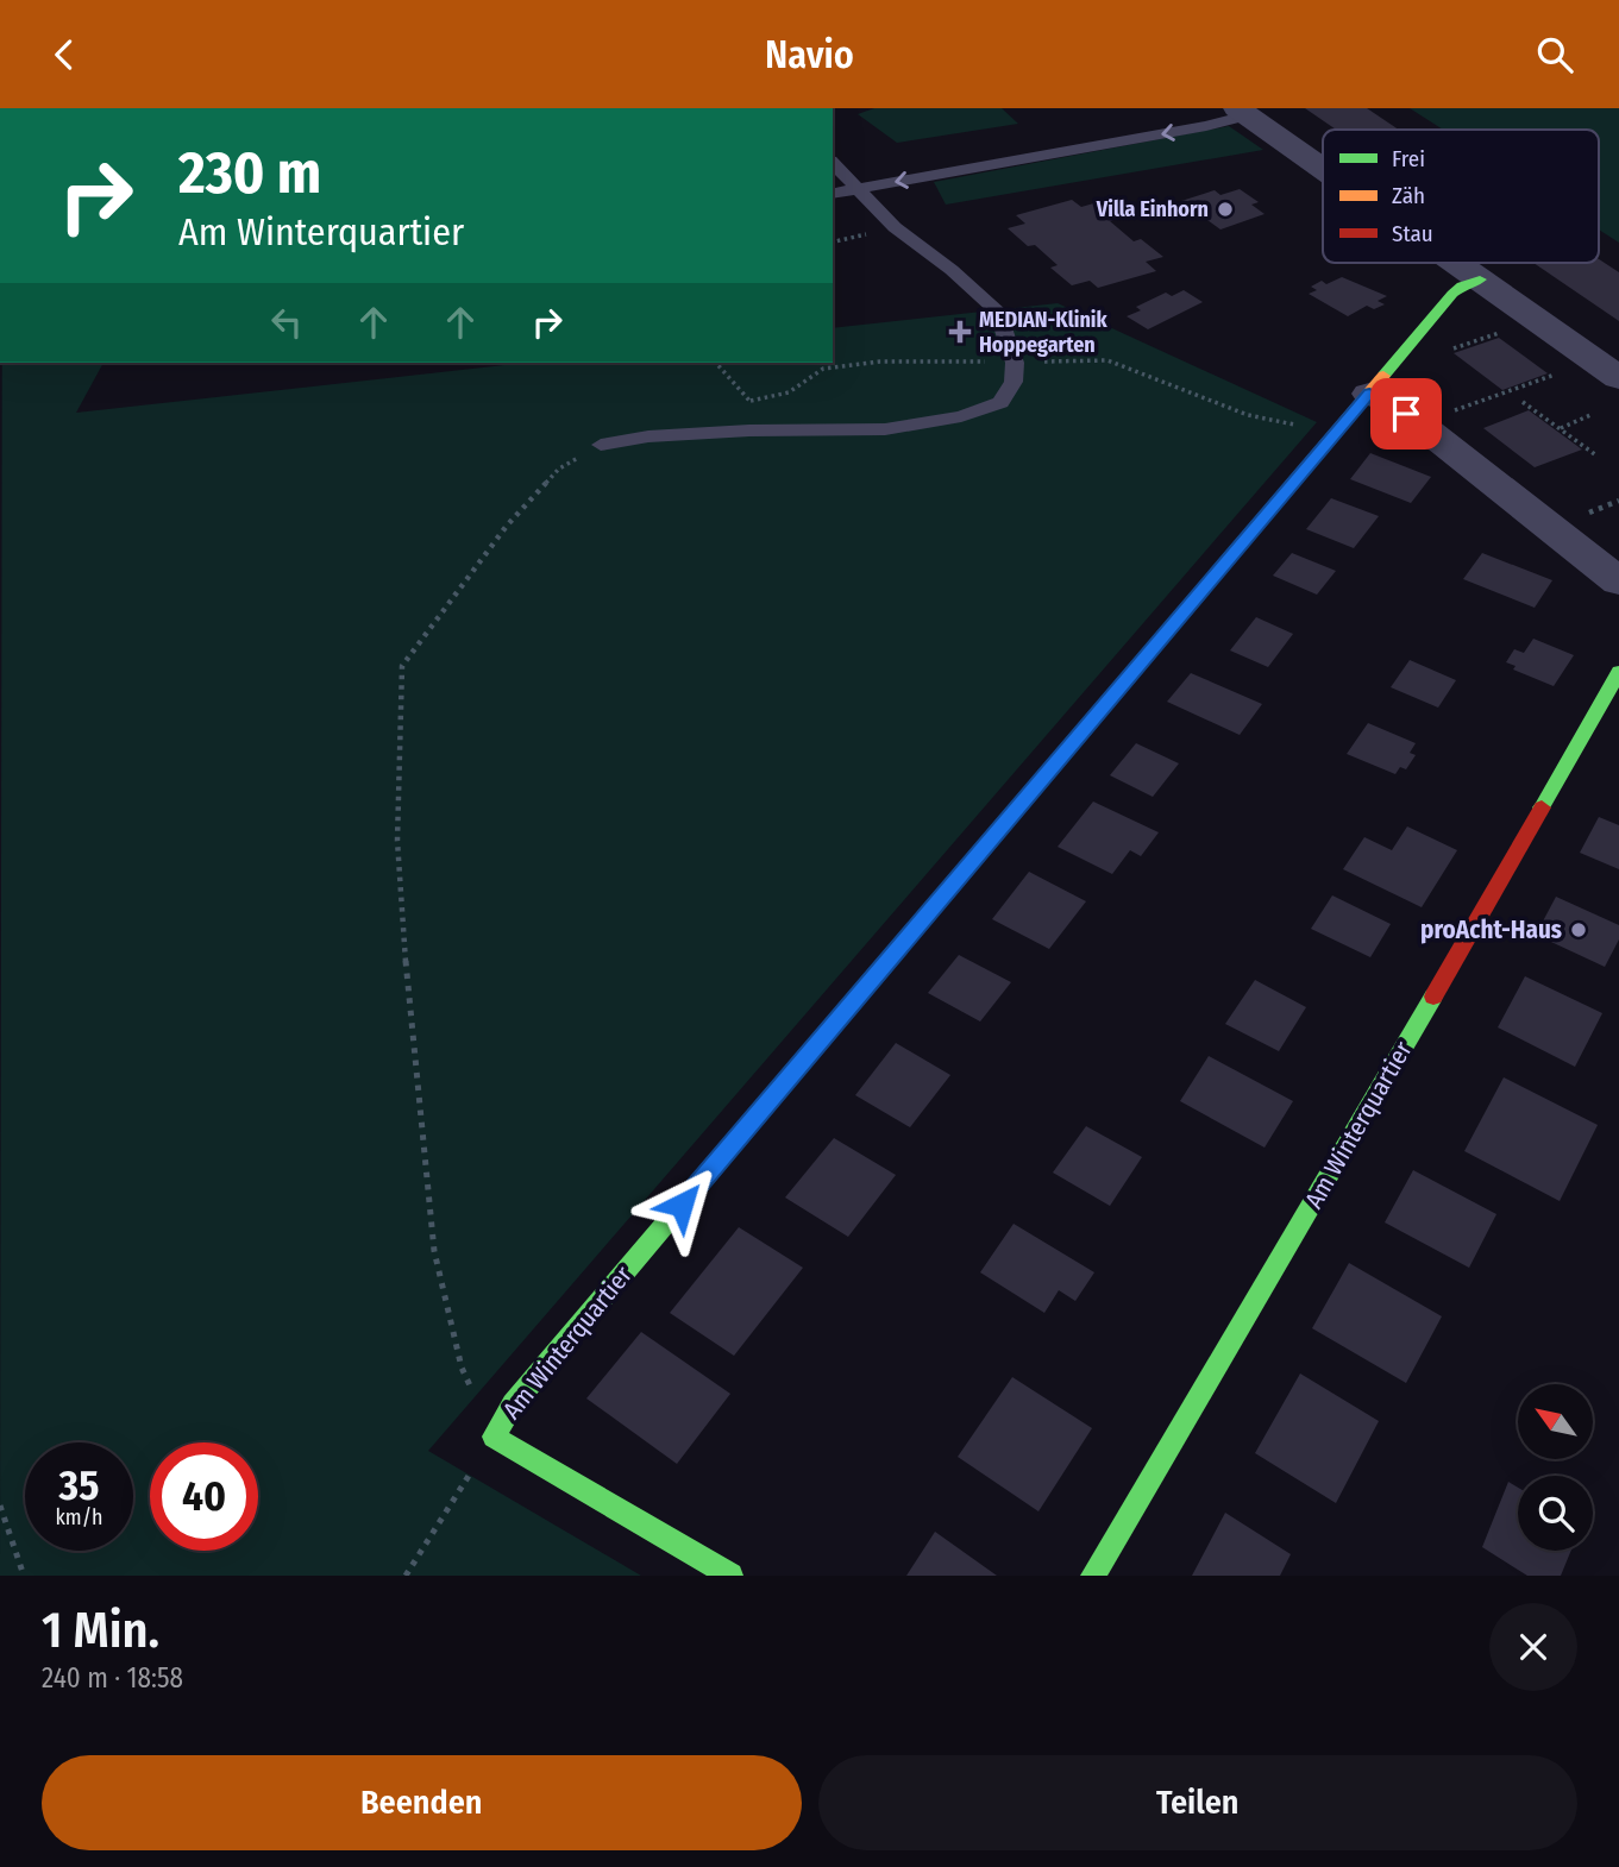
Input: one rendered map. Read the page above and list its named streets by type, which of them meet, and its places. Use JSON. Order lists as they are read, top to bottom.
{
  "streets": {
    "street": ["Am Winterquartier"]
  },
  "places": {
    "other": ["Villa Einhorn", "proAcht-Haus"],
    "health": ["MEDIAN-Klinik Hoppegarten"]
  },
  "legend": ["Frei", "Zäh", "Stau"],
  "north": "top left",
  "page": {
    "header": "Navio",
    "turn": ["230 m", "Am Winterquartier"],
    "speed": "35 km/h",
    "limit": "40",
    "heading": ["1 Min.", "240 m · 18:58"],
    "buttons": ["Beenden", "Teilen"]
  }
}
